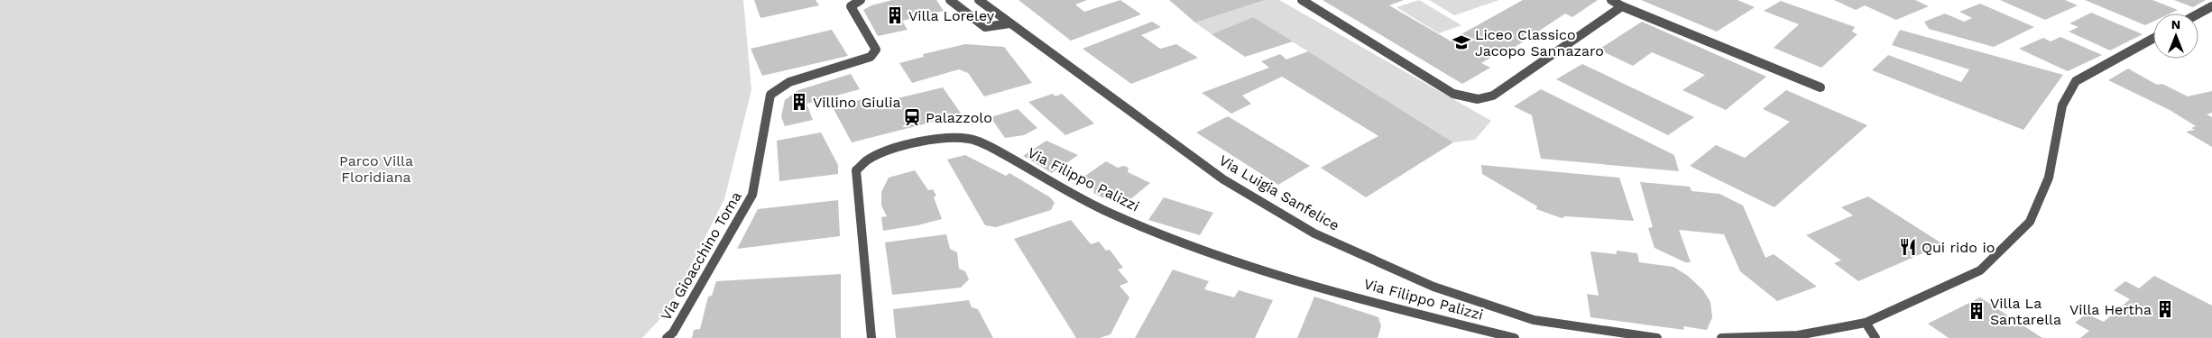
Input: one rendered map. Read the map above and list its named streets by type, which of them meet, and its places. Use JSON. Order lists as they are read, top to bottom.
{
  "streets": {
    "street": ["Via Filippo Palizzi", "Via Luigia Sanfelice", "Via Gioacchino Toma"]
  },
  "parks": ["Parco Villa Floridiana"],
  "places": {
    "building": [
      "Villa Loreley",
      "Villino Giulia",
      "Villa Hertha",
      "Villa La Santarella"
    ],
    "school or university": ["Liceo Classico Jacopo Sannazaro"],
    "station": ["Palazzolo"],
    "restaurant": ["Qui rido io"]
  },
  "north": "top"
}
